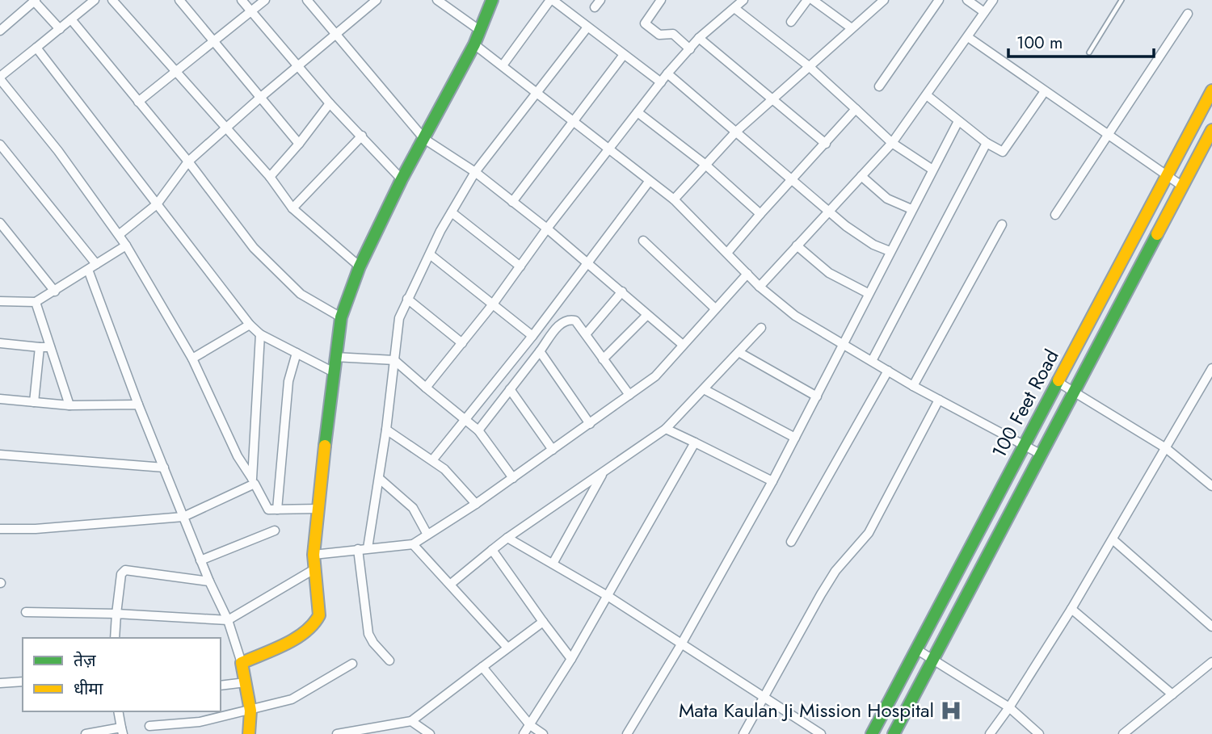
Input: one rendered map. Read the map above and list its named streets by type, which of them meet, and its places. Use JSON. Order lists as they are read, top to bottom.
{
  "streets": {
    "main road": ["100 Feet Road"]
  },
  "places": {
    "hospital": ["Mata Kaulan Ji Mission Hospital"]
  },
  "legend": ["तेज़", "धीमा"],
  "scale_bar": "100 m"
}
